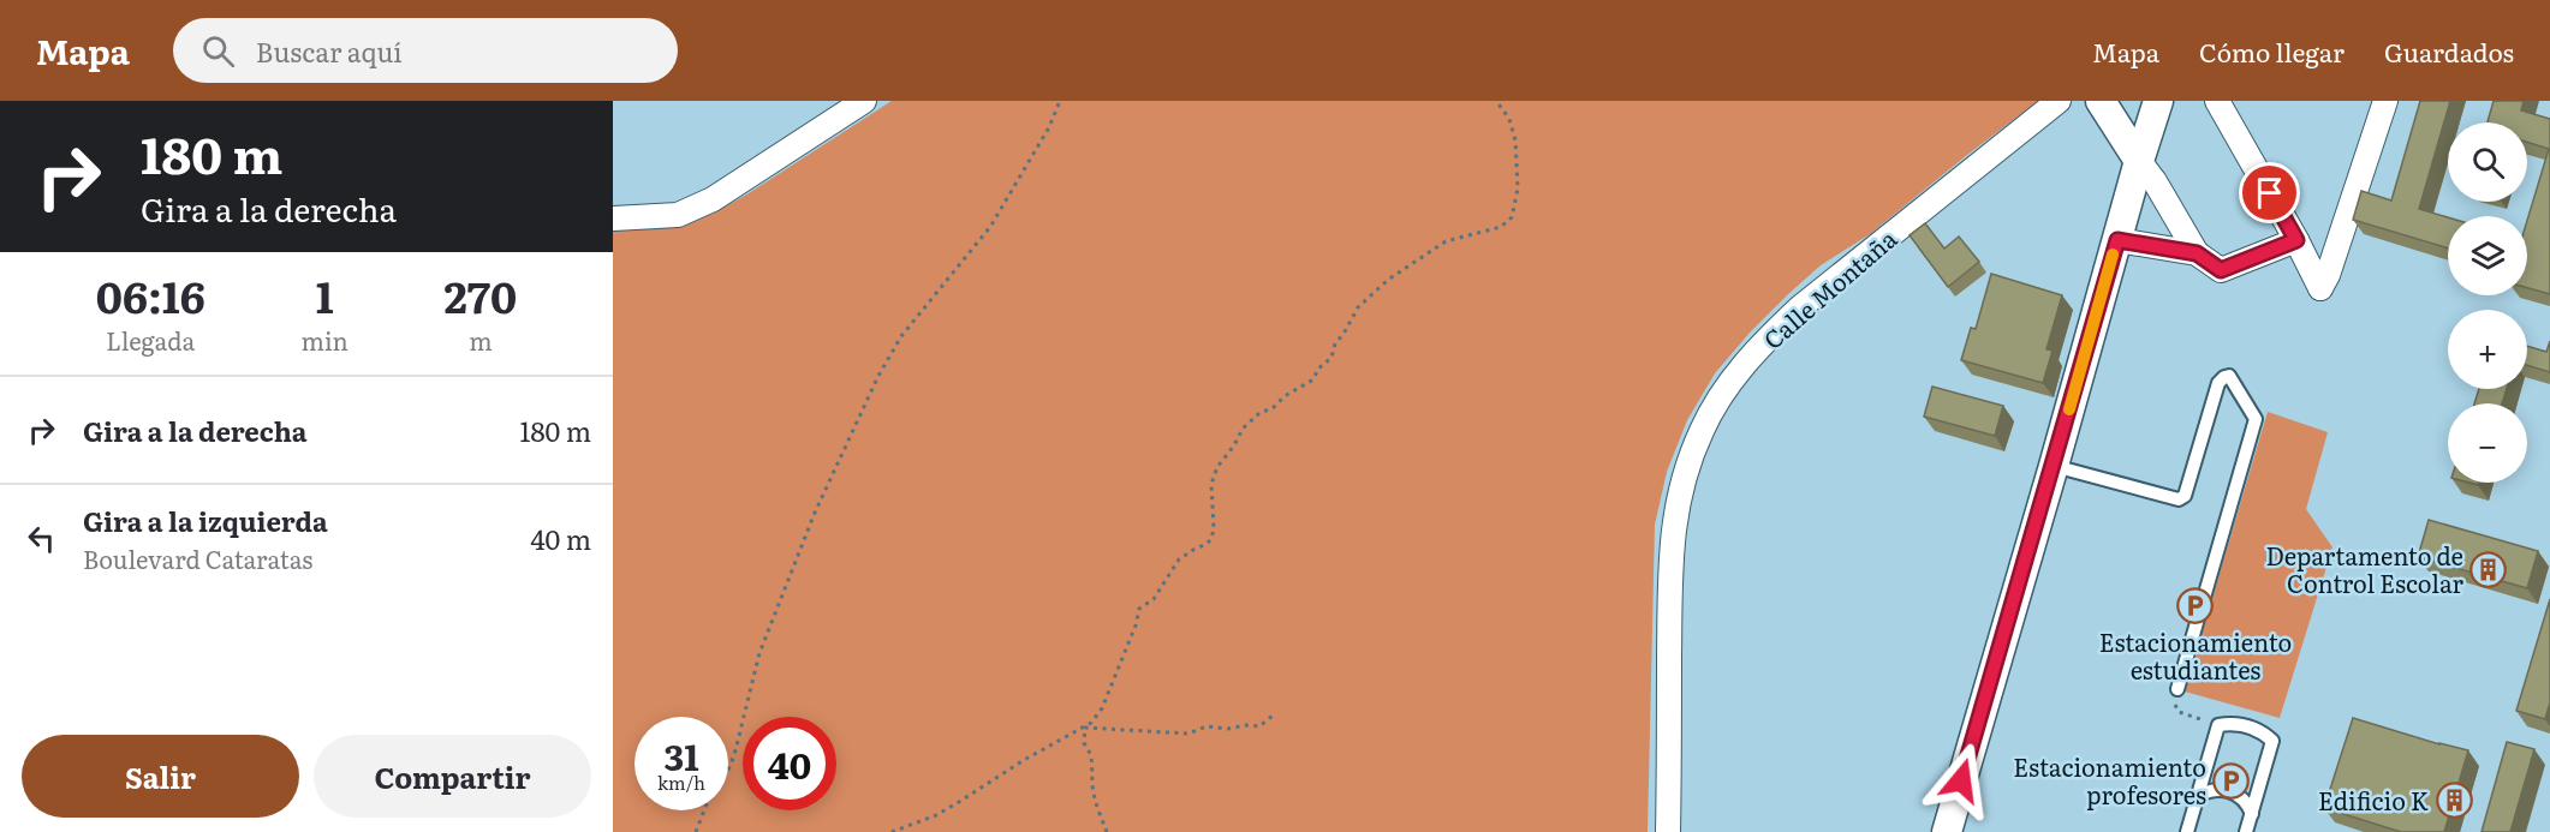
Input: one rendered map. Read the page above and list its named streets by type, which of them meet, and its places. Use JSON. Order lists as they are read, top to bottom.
{
  "streets": {
    "street": ["Calle Montaña"]
  },
  "places": {
    "building": ["Departamento de Control Escolar", "Edificio K"],
    "parking": ["Estacionamiento estudiantes", "Estacionamiento profesores"]
  },
  "page": {
    "header": "Mapa",
    "search": "Buscar aquí",
    "nav": ["Mapa", "Cómo llegar", "Guardados"],
    "turn": ["180 m", "Gira a la derecha"],
    "map_buttons": ["+", "−"],
    "eta": [
      "06:16",
      "Llegada",
      "1",
      "min",
      "270",
      "m"
    ],
    "list": [
      {
        "name": "Gira a la derecha",
        "value": "180 m"
      },
      {
        "name": "Gira a la izquierda",
        "note": "Boulevard Cataratas",
        "value": "40 m"
      }
    ],
    "speed": "31 km/h",
    "limit": "40",
    "buttons": ["Salir", "Compartir"]
  }
}
